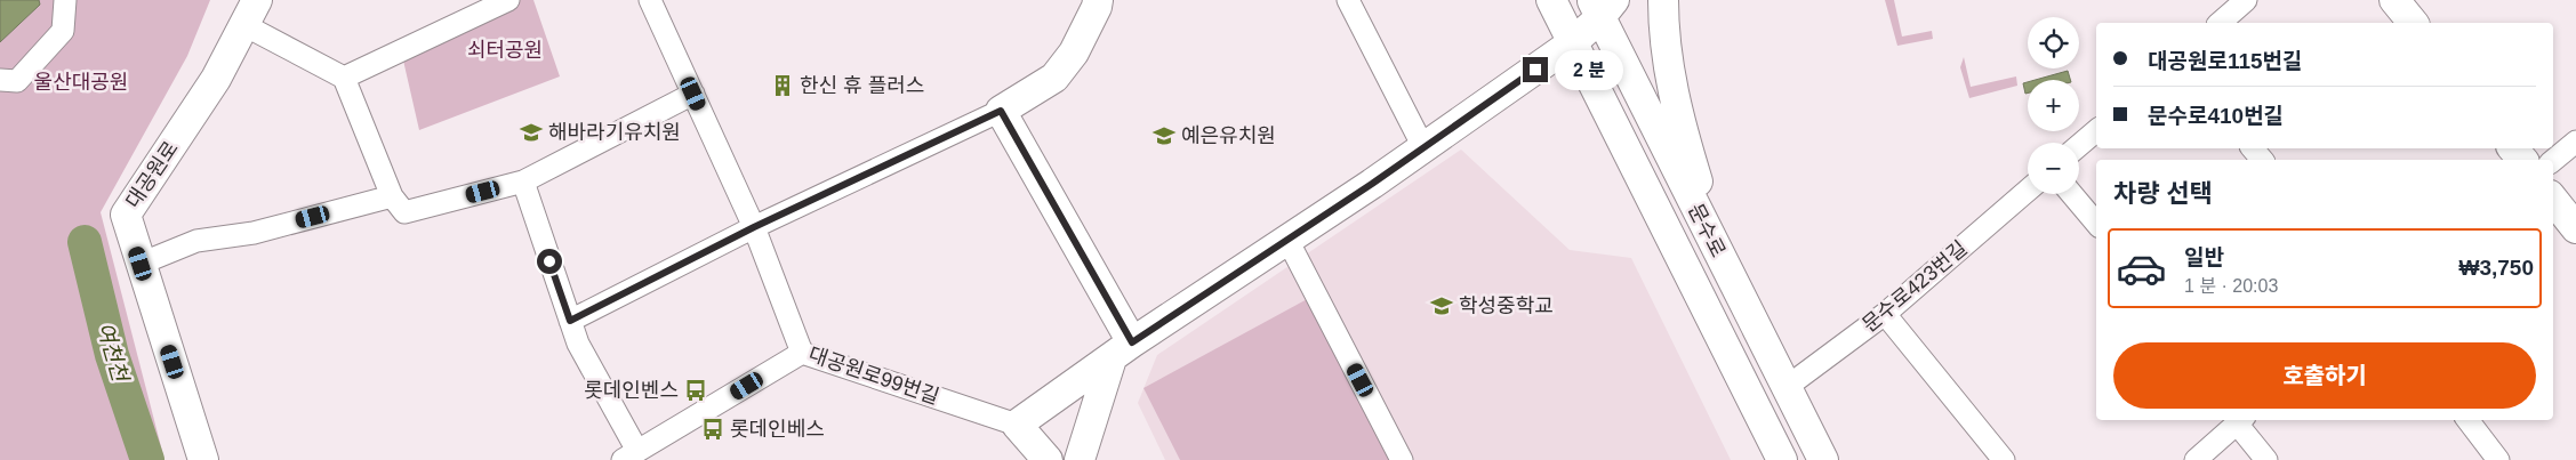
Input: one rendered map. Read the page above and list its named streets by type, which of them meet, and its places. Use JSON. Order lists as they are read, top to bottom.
{
  "streets": {
    "street": [
      "대공원로",
      "문수로",
      "문수로423번길",
      "대공원로99번길"
    ]
  },
  "crossings": [
    ["문수로", "문수로423번길"]
  ],
  "water": ["여천천"],
  "parks": ["쇠터공원", "울산대공원"],
  "places": {
    "building": ["한신 휴 플러스"],
    "school or university": ["해바라기유치원", "예은유치원", "학성중학교"],
    "bus stop": ["롯데인벤스", "롯데인베스"]
  },
  "page": {
    "map_buttons": ["+", "−"],
    "banner": ["대공원로115번길", "문수로410번길"],
    "bubble": "2 분",
    "heading": "차량 선택",
    "list": [
      {
        "name": "일반",
        "note": "1 분 · 20:03",
        "value": "₩3,750"
      }
    ],
    "buttons": "호출하기"
  }
}
